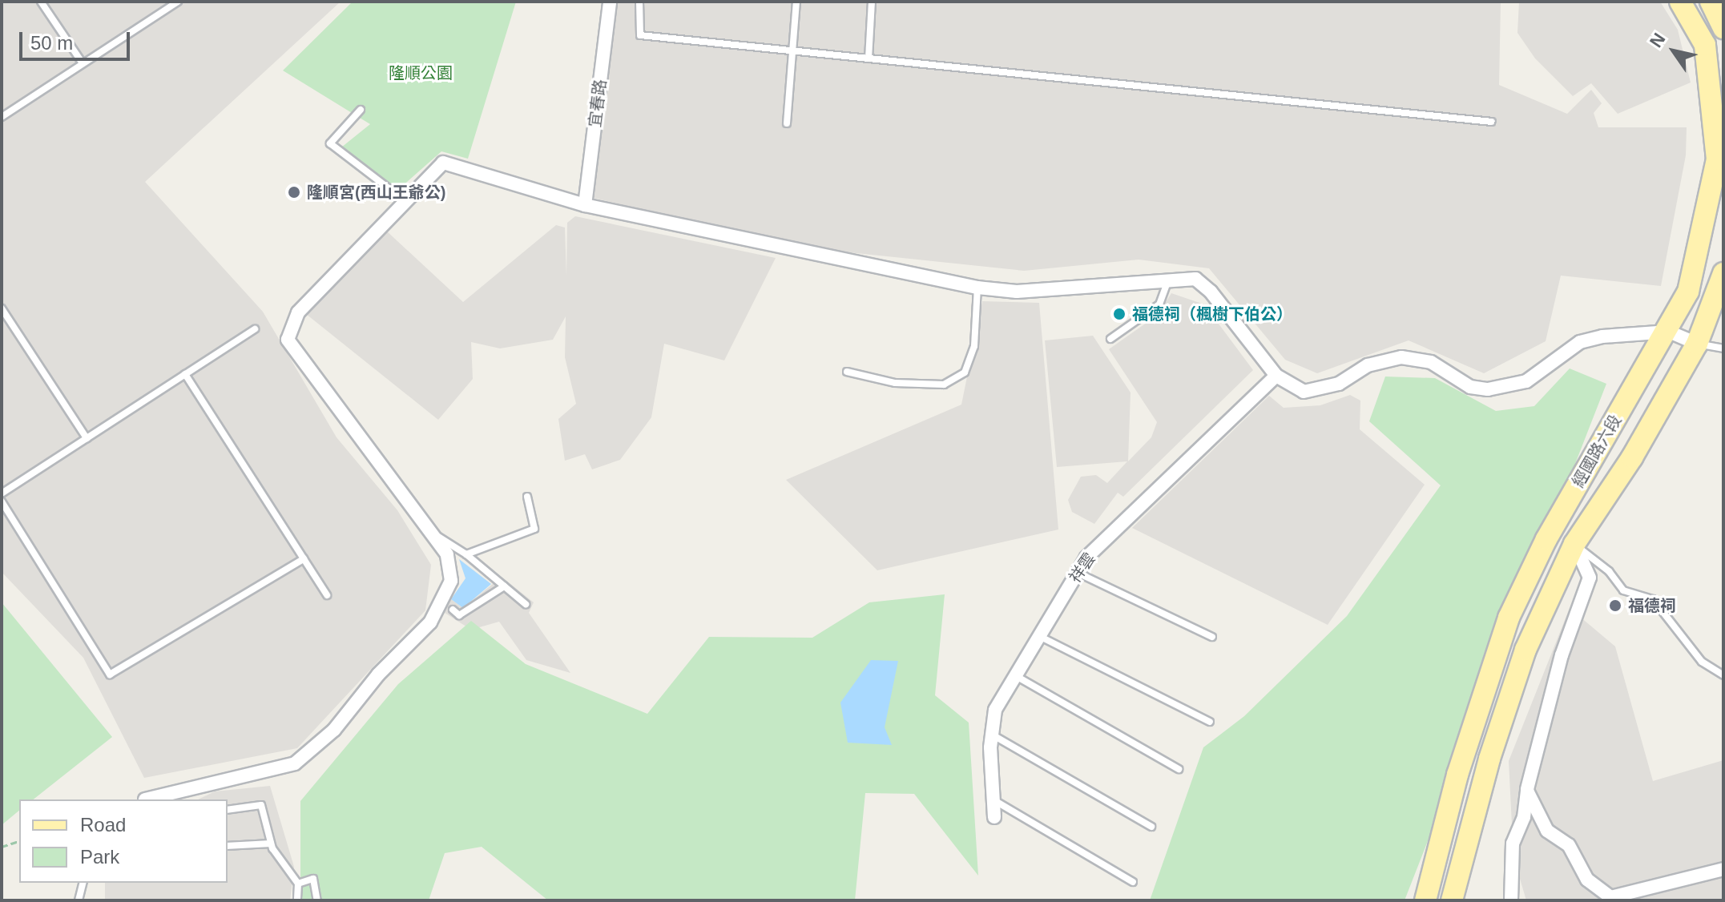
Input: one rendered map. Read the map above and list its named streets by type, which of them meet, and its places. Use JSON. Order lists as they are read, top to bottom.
{
  "streets": {
    "main road": ["經國路六段"],
    "street": ["宜春路", "祥雲"]
  },
  "parks": ["隆順公園"],
  "places": ["隆順宮(西山王爺公)", "福德祠（楓樹下伯公）", "福德祠"],
  "legend": ["Road", "Park"],
  "scale_bar": "50 m",
  "north": "top left"
}
